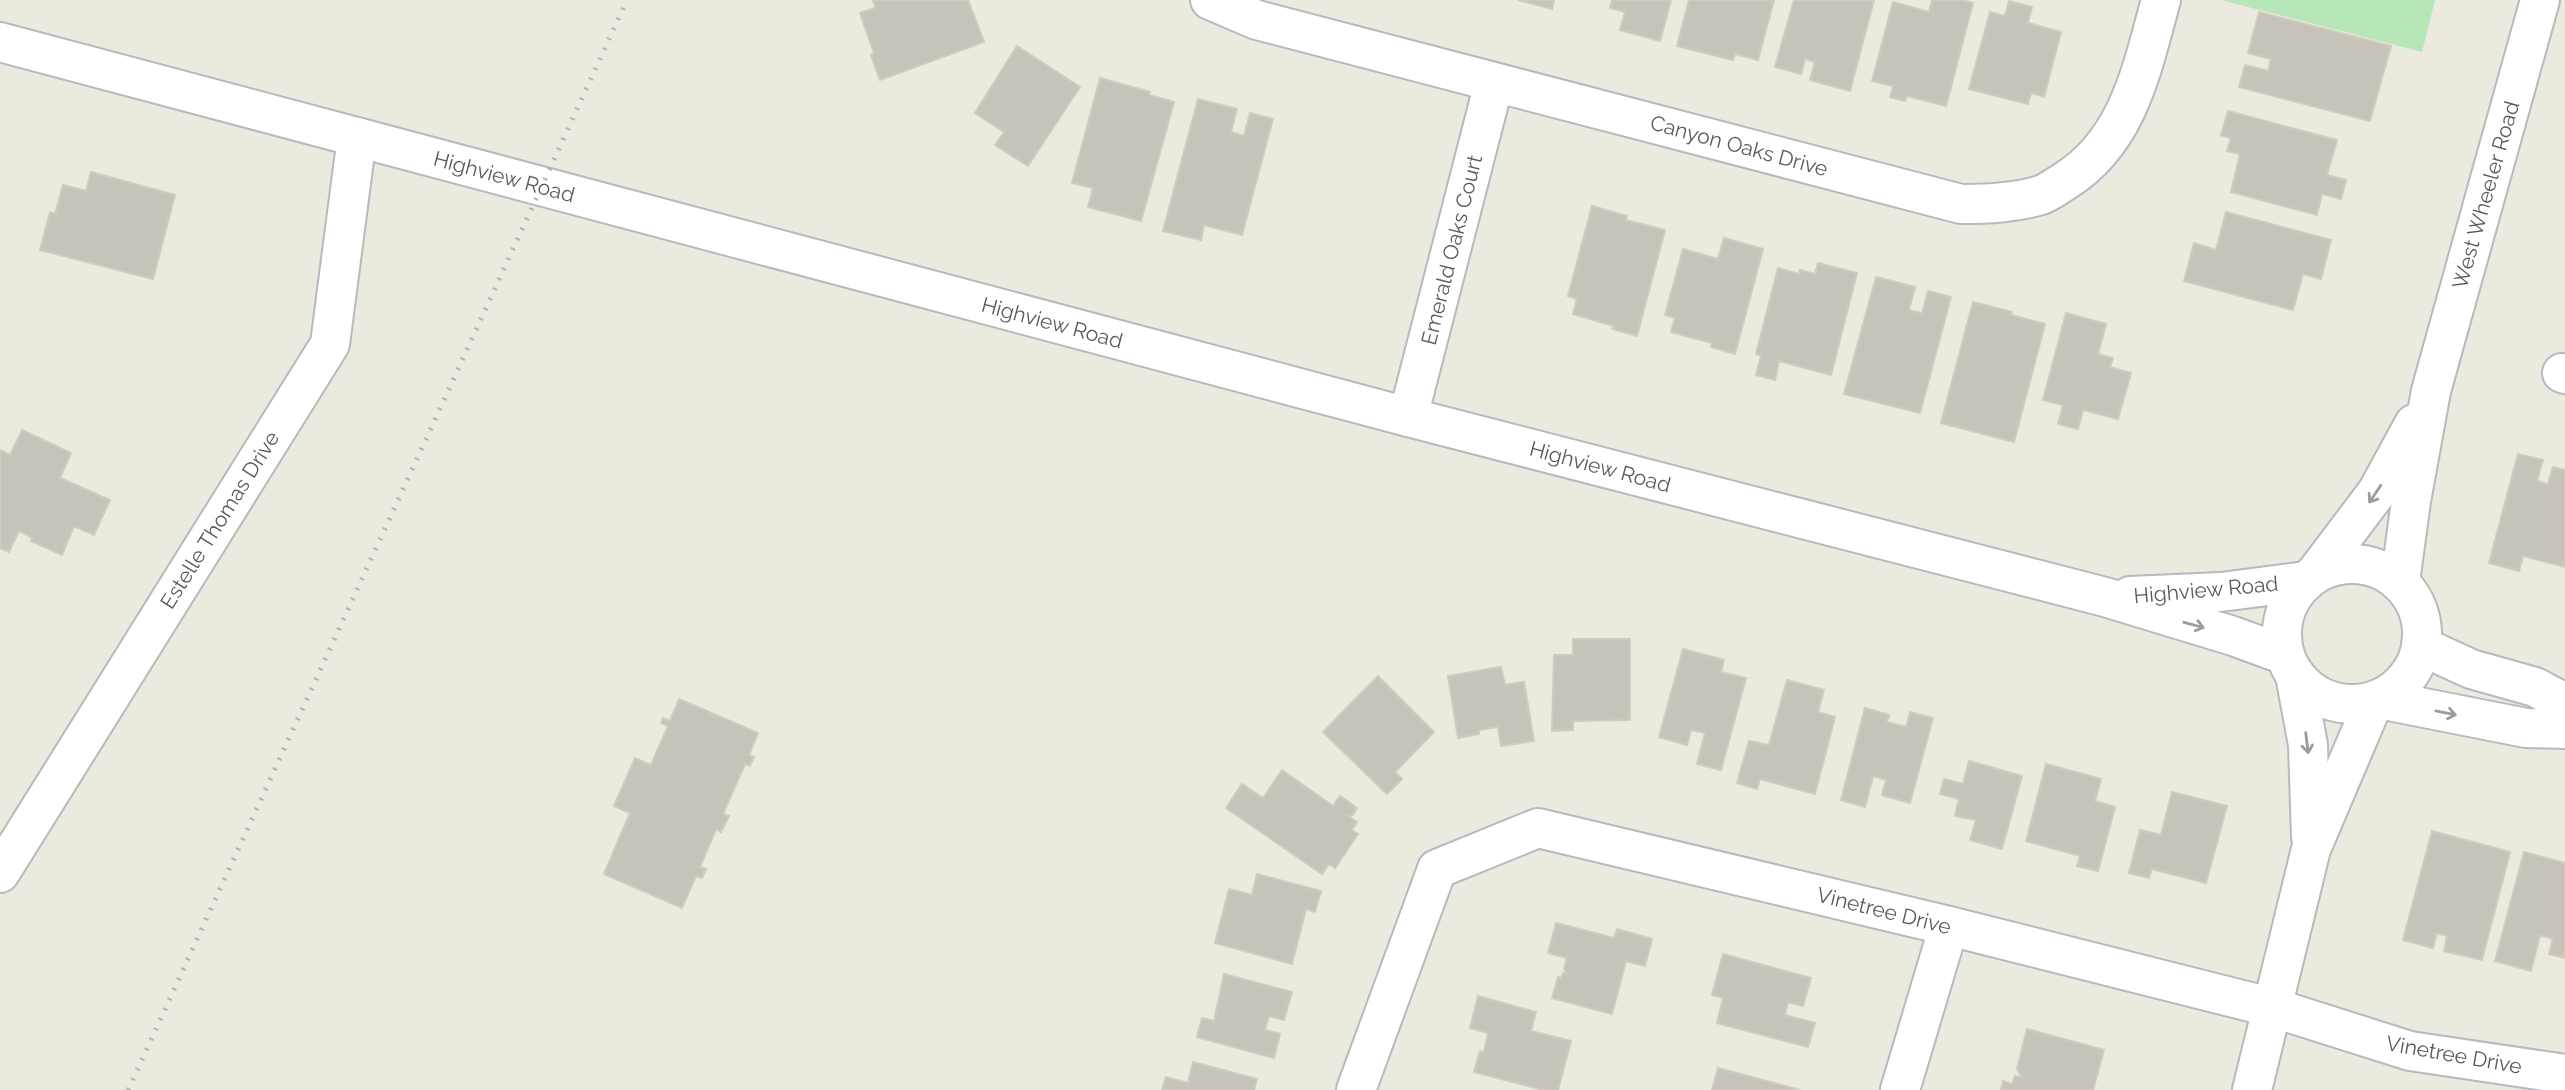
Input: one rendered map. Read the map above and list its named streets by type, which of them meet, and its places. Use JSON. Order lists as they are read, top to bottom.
{
  "streets": {
    "street": [
      "Canyon Oaks Drive",
      "Highview Road",
      "West Wheeler Road",
      "Emerald Oaks Court",
      "Estelle Thomas Drive",
      "Vinetree Drive"
    ]
  },
  "crossings": [
    ["Canyon Oaks Drive", "Emerald Oaks Court"],
    ["Highview Road", "West Wheeler Road"],
    ["Highview Road", "Emerald Oaks Court"],
    ["Highview Road", "Estelle Thomas Drive"]
  ]
}
